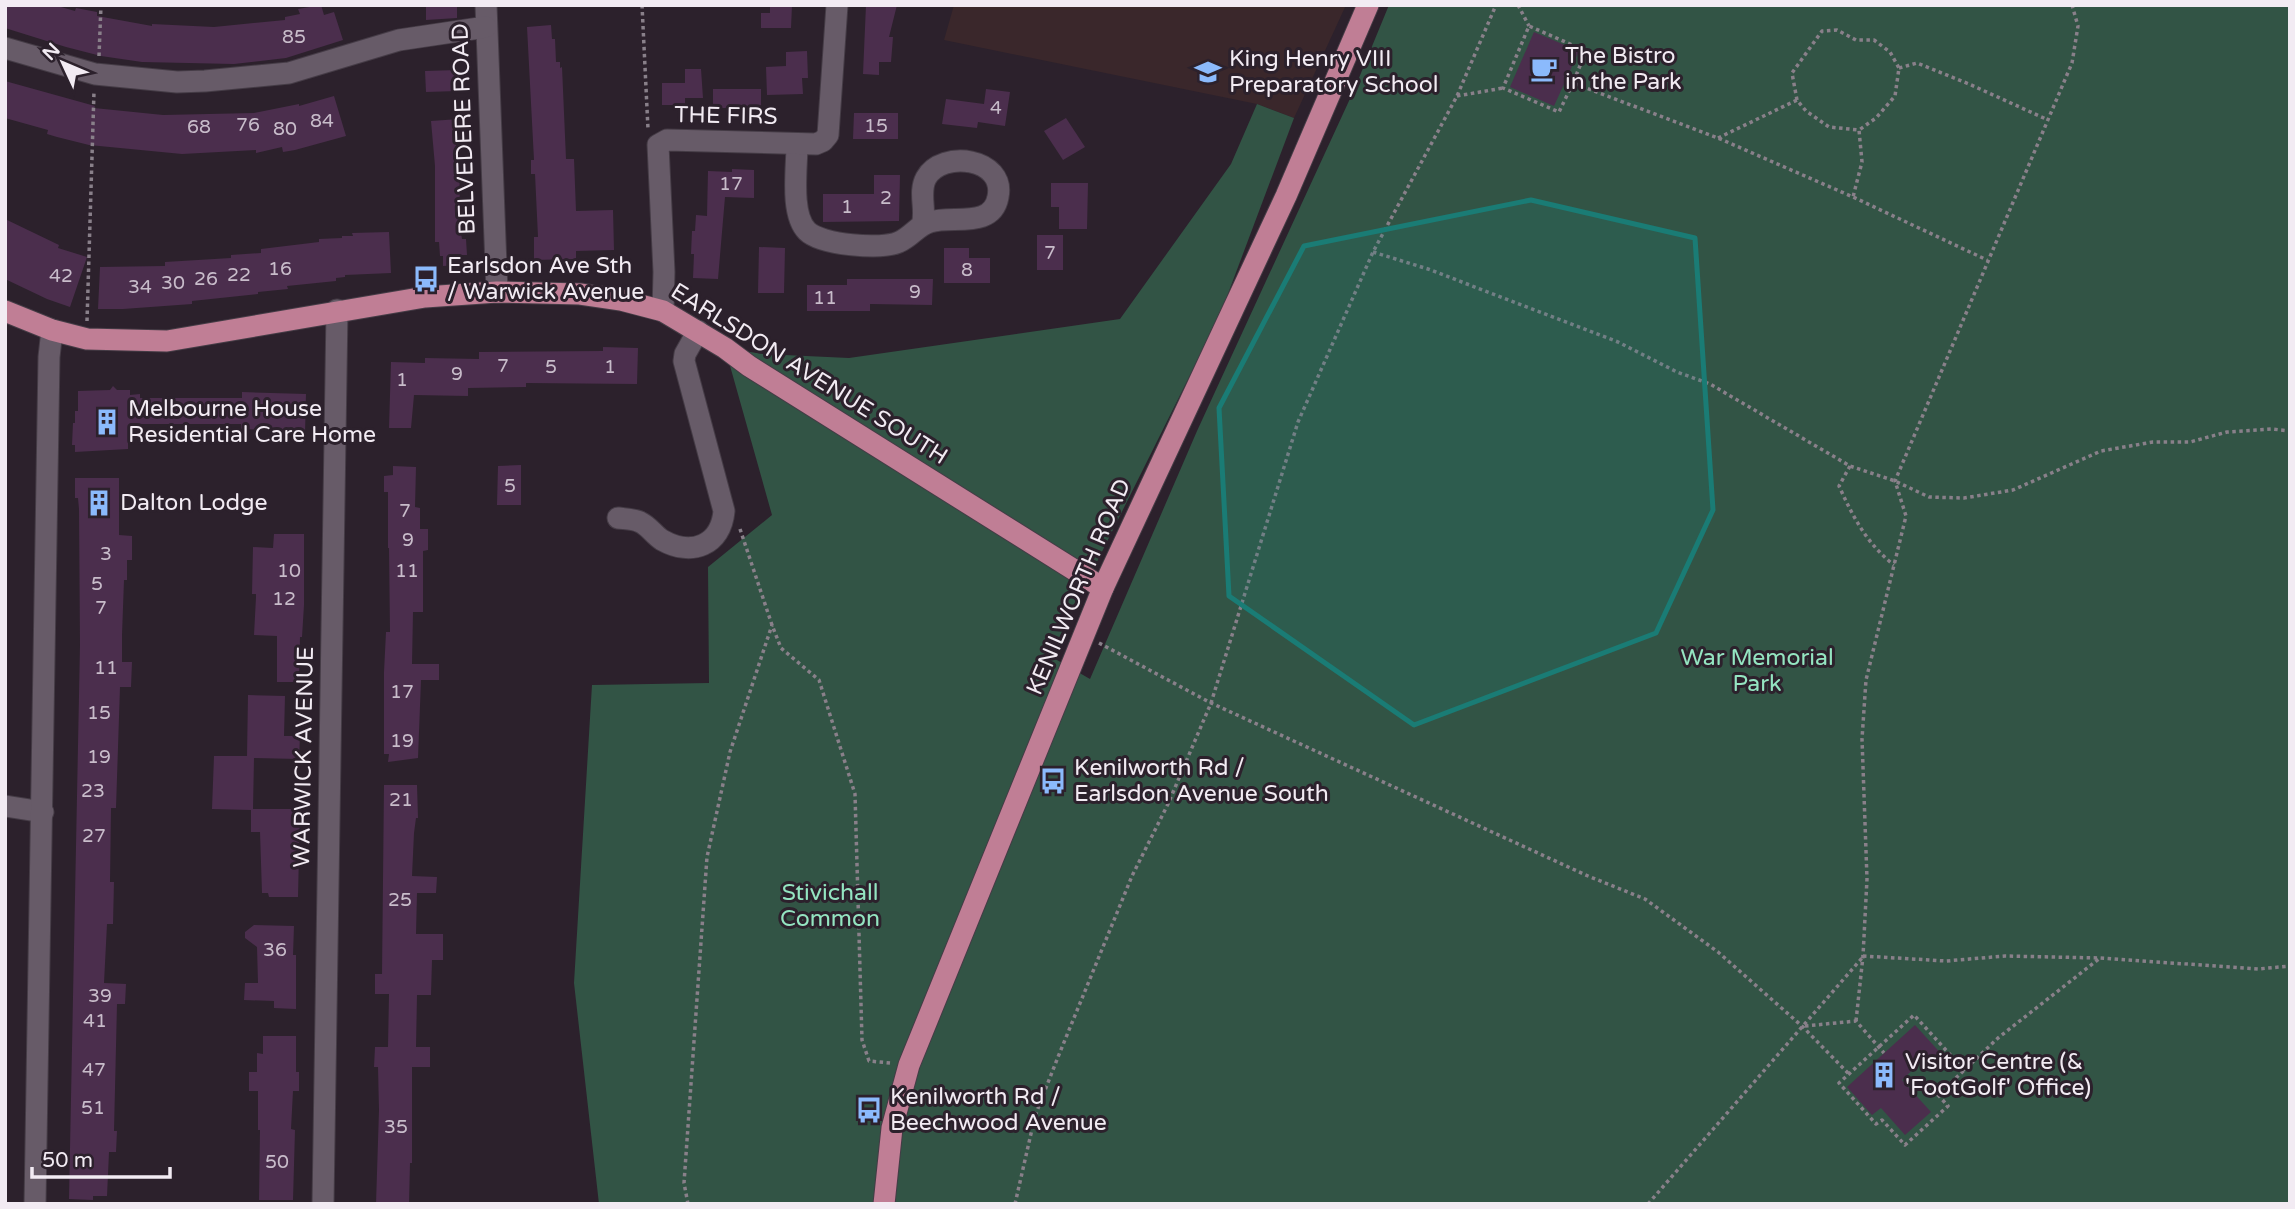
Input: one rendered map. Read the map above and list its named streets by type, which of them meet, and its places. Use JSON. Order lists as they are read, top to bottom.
{
  "streets": {
    "main road": ["EARLSDON AVENUE SOUTH", "KENILWORTH ROAD"],
    "street": ["THE FIRS", "BELVEDERE ROAD", "WARWICK AVENUE"]
  },
  "crossings": [
    ["THE FIRS", "EARLSDON AVENUE SOUTH"],
    ["BELVEDERE ROAD", "EARLSDON AVENUE SOUTH"],
    ["EARLSDON AVENUE SOUTH", "KENILWORTH ROAD"],
    ["EARLSDON AVENUE SOUTH", "WARWICK AVENUE"]
  ],
  "parks": ["War Memorial Park", "Stivichall Common"],
  "places": {
    "cafe": ["The Bistro in the Park"],
    "school or university": ["King Henry VIII Preparatory School"],
    "bus stop": ["Earlsdon Ave Sth / Warwick Avenue", "Kenilworth Rd / Earlsdon Avenue South", "Kenilworth Rd / Beechwood Avenue"],
    "building": ["Melbourne House Residential Care Home", "Dalton Lodge", "Visitor Centre (& 'FootGolf' Office)"]
  },
  "house_numbers": [
    "85",
    "4",
    "84",
    "76",
    "15",
    "68",
    "80",
    "17",
    "2",
    "1",
    "7",
    "16",
    "8",
    "22",
    "42",
    "26",
    "30",
    "34",
    "9",
    "11",
    "7",
    "5",
    "1",
    "9",
    "1",
    "5",
    "7",
    "9",
    "3",
    "10",
    "11",
    "5",
    "12",
    "7",
    "11",
    "17",
    "15",
    "19",
    "19",
    "23",
    "21",
    "27",
    "25",
    "36",
    "39",
    "41",
    "47",
    "51",
    "35",
    "50"
  ],
  "scale_bar": "50 m",
  "north": "top left"
}
